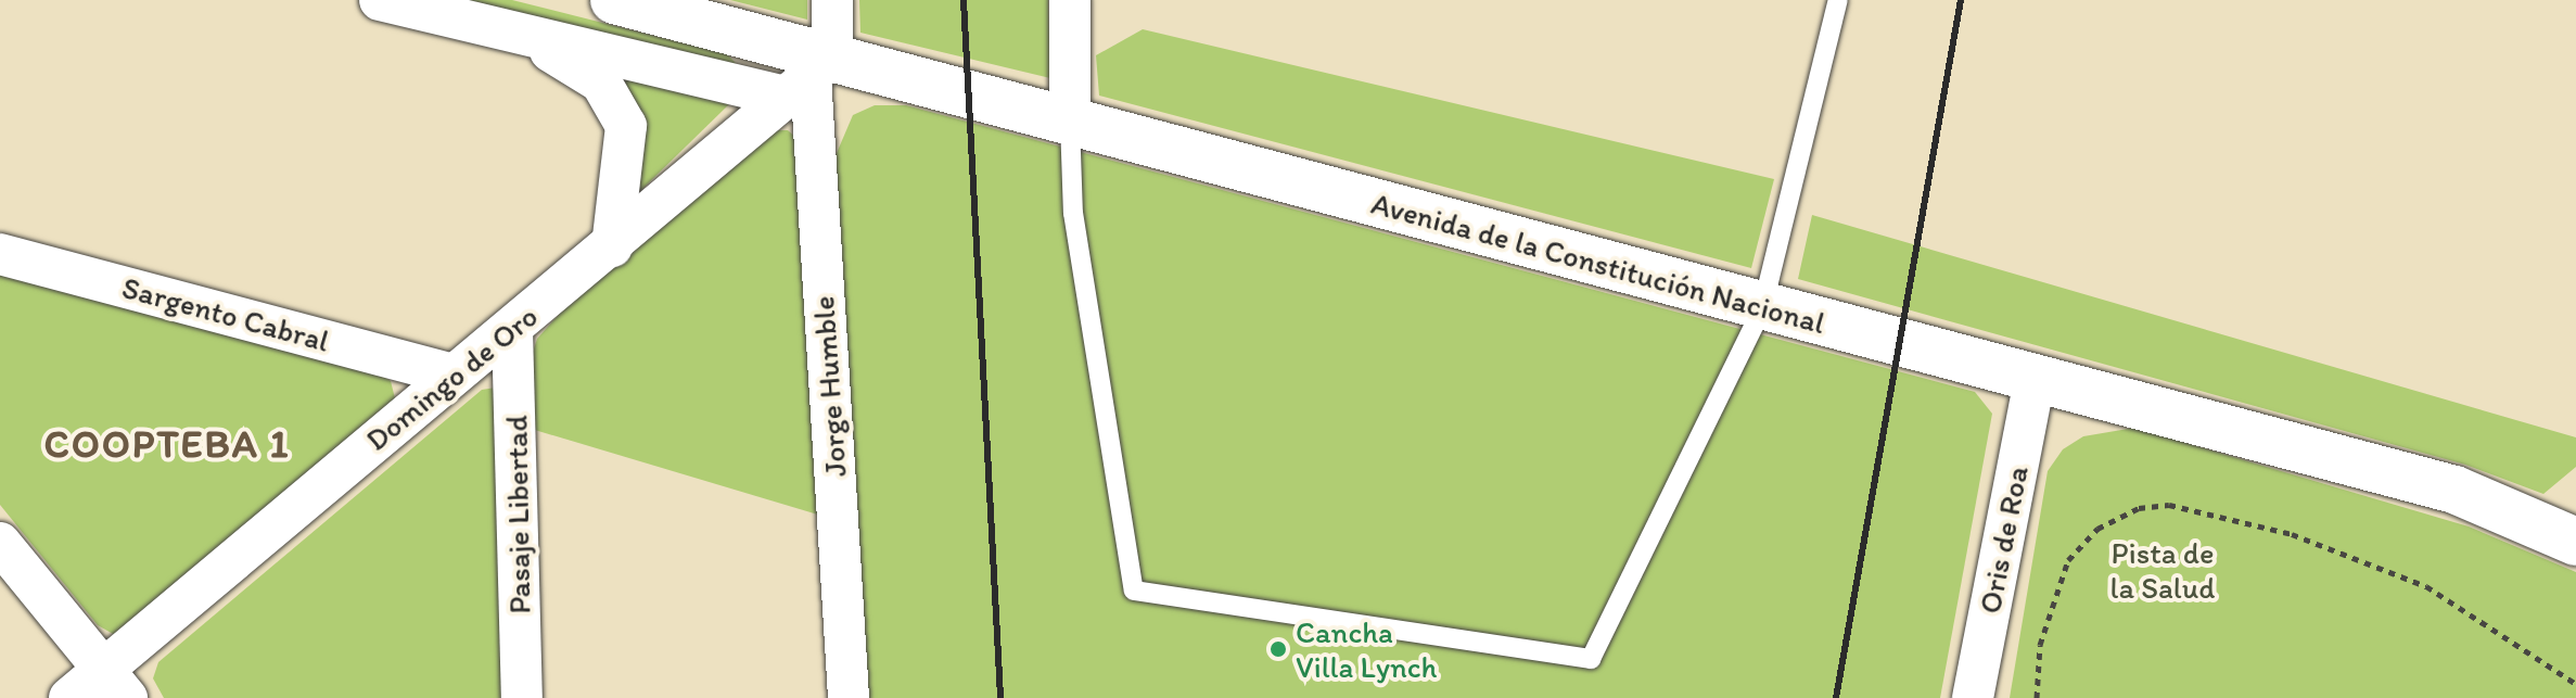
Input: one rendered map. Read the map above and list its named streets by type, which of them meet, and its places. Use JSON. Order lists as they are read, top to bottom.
{
  "streets": {
    "main road": ["Avenida de la Constitución Nacional"],
    "street": [
      "Sargento Cabral",
      "Domingo de Oro",
      "Jorge Humble",
      "Pasaje Libertad",
      "Oris de Roa"
    ]
  },
  "crossings": [
    ["Avenida de la Constitución Nacional", "Domingo de Oro"],
    ["Avenida de la Constitución Nacional", "Jorge Humble"],
    ["Avenida de la Constitución Nacional", "Oris de Roa"],
    ["Sargento Cabral", "Domingo de Oro"],
    ["Domingo de Oro", "Jorge Humble"],
    ["Domingo de Oro", "Pasaje Libertad"]
  ],
  "districts": ["COOPTEBA 1"],
  "parks": ["Pista de la Salud"],
  "places": ["Cancha Villa Lynch"]
}
